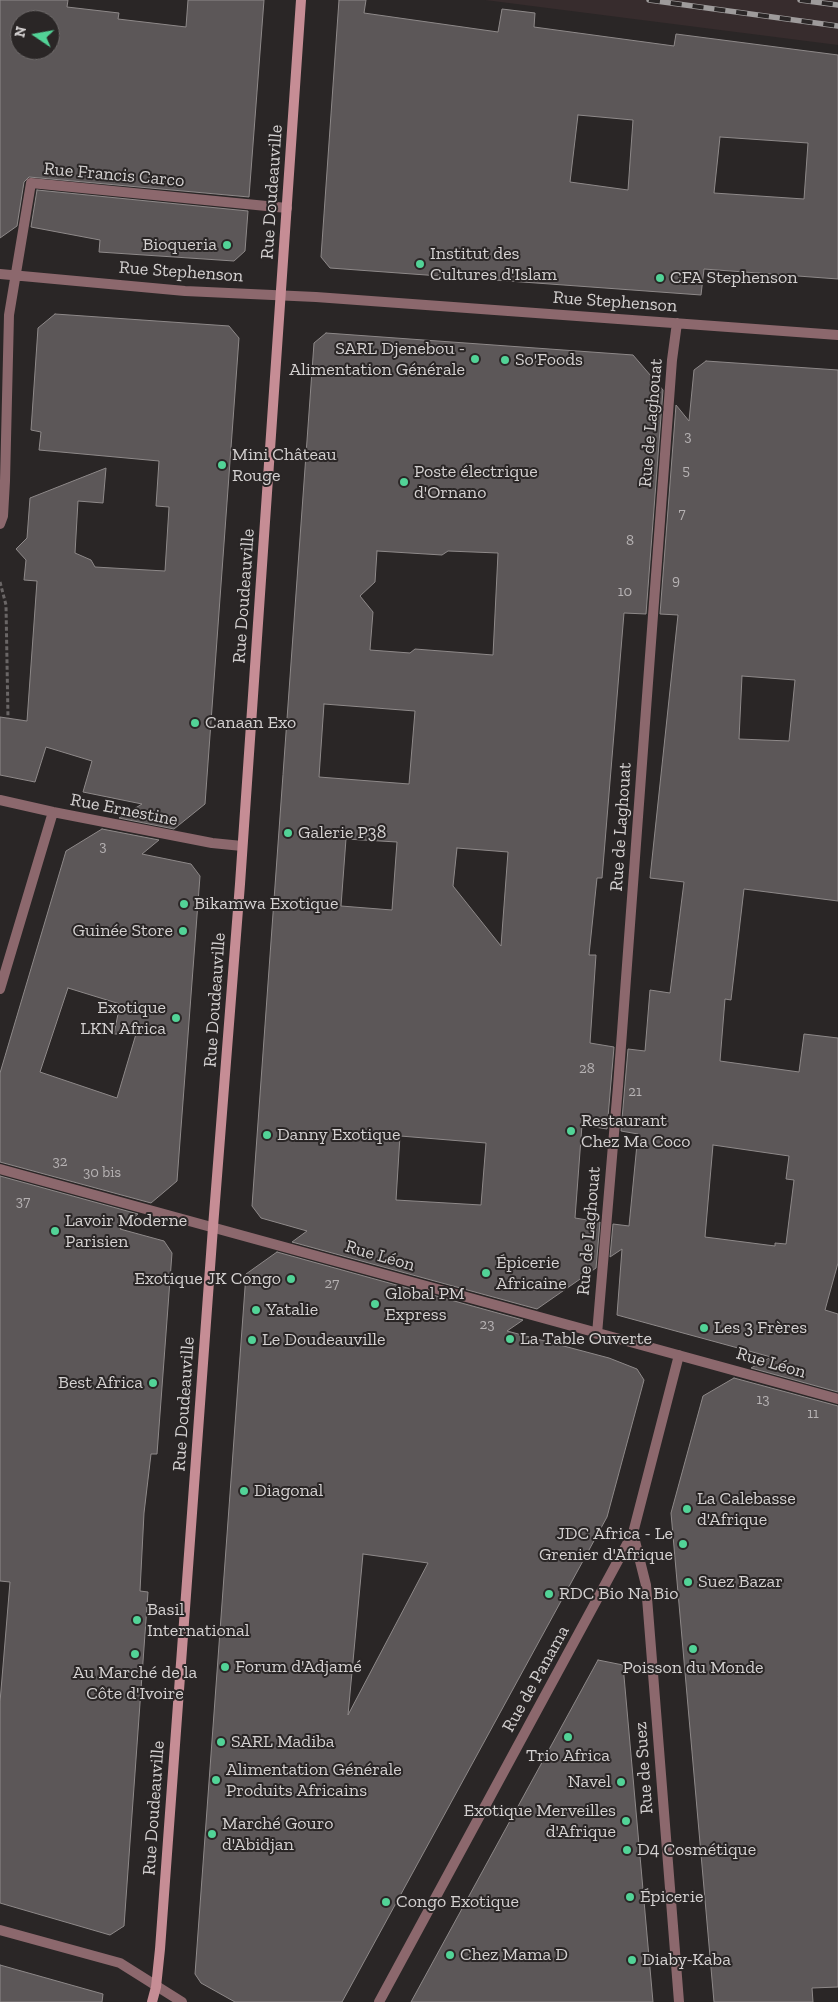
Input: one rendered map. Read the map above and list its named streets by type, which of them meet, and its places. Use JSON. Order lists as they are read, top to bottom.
{
  "streets": {
    "street": [
      "Rue Francis Carco",
      "Rue Doudeauville",
      "Rue Stephenson",
      "Rue de Laghouat",
      "Rue Ernestine",
      "Rue Léon",
      "Rue de Panama",
      "Rue de Suez"
    ]
  },
  "crossings": [
    ["Rue Francis Carco", "Rue Doudeauville"],
    ["Rue Francis Carco", "Rue Stephenson"],
    ["Rue Doudeauville", "Rue Stephenson"],
    ["Rue Doudeauville", "Rue Ernestine"],
    ["Rue Doudeauville", "Rue Léon"],
    ["Rue Stephenson", "Rue de Laghouat"],
    ["Rue de Laghouat", "Rue Léon"],
    ["Rue Léon", "Rue de Panama"],
    ["Rue de Panama", "Rue de Suez"]
  ],
  "places": [
    "Bioqueria",
    "Institut des Cultures d'Islam",
    "CFA Stephenson",
    "SARL Djenebou - Alimentation Générale",
    "So'Foods",
    "Mini Château Rouge",
    "Poste électrique d'Ornano",
    "Canaan Exo",
    "Galerie P38",
    "Bikamwa Exotique",
    "Guinée Store",
    "Exotique LKN Africa",
    "Restaurant Chez Ma Coco",
    "Danny Exotique",
    "Lavoir Moderne Parisien",
    "Épicerie Africaine",
    "Exotique JK Congo",
    "Global PM Express",
    "Yatalie",
    "Les 3 Frères",
    "La Table Ouverte",
    "Le Doudeauville",
    "Best Africa",
    "Diagonal",
    "La Calebasse d'Afrique",
    "JDC Africa - Le Grenier d'Afrique",
    "Suez Bazar",
    "RDC Bio Na Bio",
    "Basil International",
    "Poisson du Monde",
    "Au Marché de la Côte d'Ivoire",
    "Forum d'Adjamé",
    "Trio Africa",
    "SARL Madiba",
    "Alimentation Générale Produits Africains",
    "Navel",
    "Exotique Merveilles d'Afrique",
    "Marché Gouro d'Abidjan",
    "D4 Cosmétique",
    "Épicerie",
    "Congo Exotique",
    "Chez Mama D",
    "Diaby-Kaba"
  ],
  "house_numbers": [
    "3",
    "5",
    "7",
    "8",
    "9",
    "10",
    "3",
    "28",
    "21",
    "32",
    "30 bis",
    "37",
    "27",
    "23",
    "13",
    "11"
  ],
  "north": "left"
}
